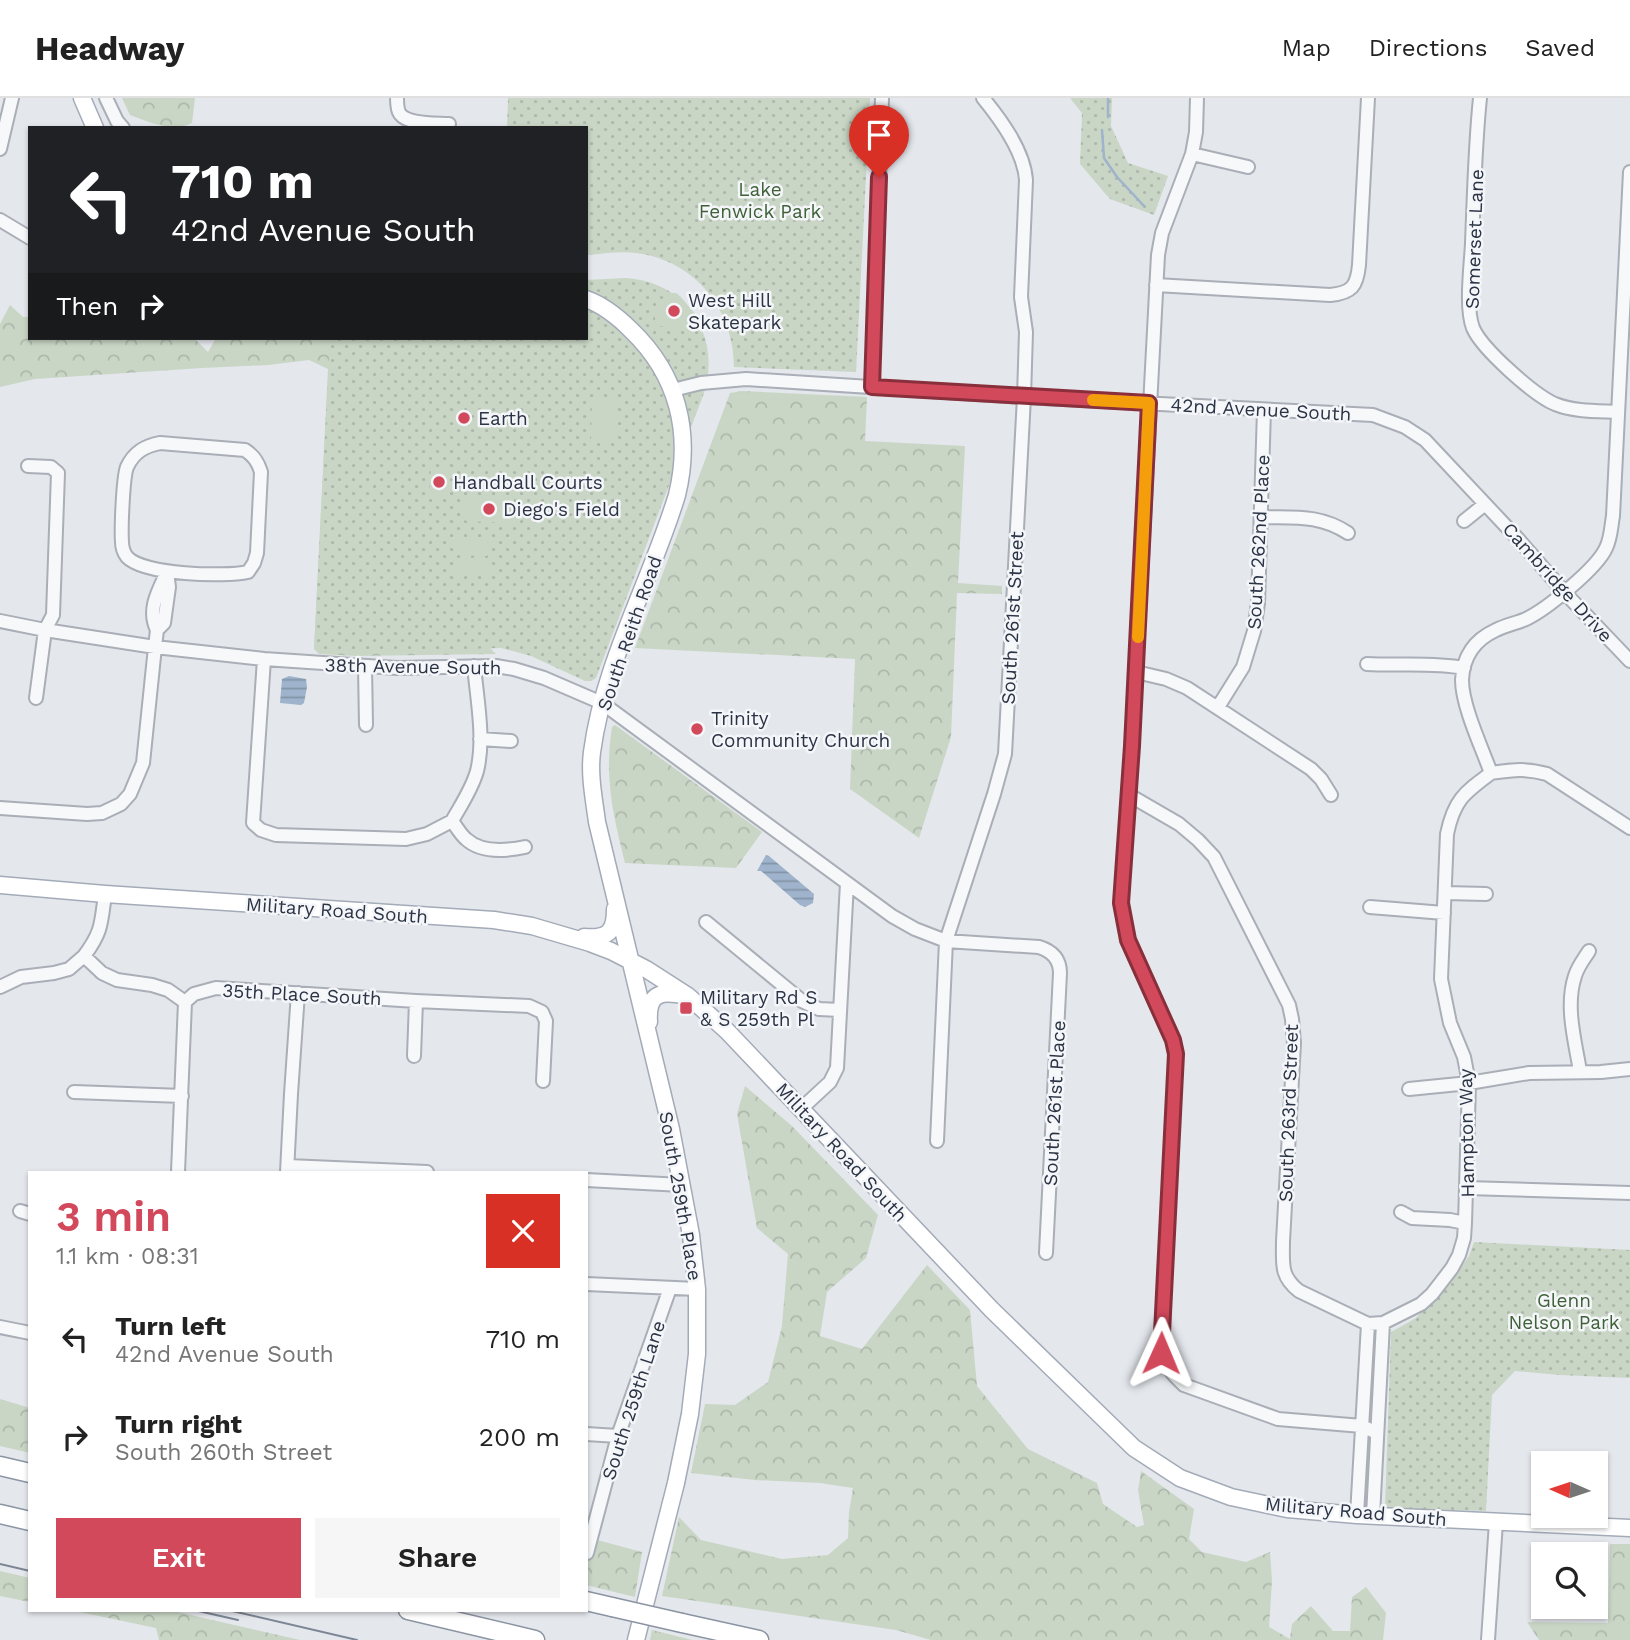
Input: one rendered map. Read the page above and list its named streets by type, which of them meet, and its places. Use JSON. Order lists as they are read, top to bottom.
{
  "streets": {
    "main road": ["South Reith Road", "Military Road South", "South 259th Place"],
    "street": [
      "Somerset Lane",
      "42nd Avenue South",
      "South 262nd Place",
      "Cambridge Drive",
      "South 261st Street",
      "38th Avenue South",
      "35th Place South",
      "South 261st Place",
      "South 263rd Street",
      "Hampton Way",
      "South 259th Lane"
    ]
  },
  "crossings": [
    ["42nd Avenue South", "South 262nd Place"],
    ["42nd Avenue South", "Cambridge Drive"],
    ["42nd Avenue South", "South 261st Street"],
    ["42nd Avenue South", "South Reith Road"],
    ["South 261st Street", "38th Avenue South"],
    ["South Reith Road", "38th Avenue South"],
    ["South Reith Road", "Military Road South"],
    ["South Reith Road", "South 259th Place"],
    ["38th Avenue South", "South 261st Place"],
    ["Military Road South", "South 259th Place"],
    ["South 263rd Street", "Hampton Way"]
  ],
  "parks": ["Lake Fenwick Park", "Glenn Nelson Park"],
  "places": {
    "other": [
      "West Hill Skatepark",
      "Earth",
      "Handball Courts",
      "Diego's Field",
      "Trinity Community Church"
    ],
    "transit": ["Military Rd S & S 259th Pl"]
  },
  "north": "left",
  "page": {
    "header": "Headway",
    "nav": ["Map", "Directions", "Saved"],
    "turn": ["710 m", "42nd Avenue South"],
    "then": "Then",
    "heading": ["3 min", "1.1 km · 08:31"],
    "list": [
      {
        "name": "Turn left",
        "note": "42nd Avenue South",
        "value": "710 m"
      },
      {
        "name": "Turn right",
        "note": "South 260th Street",
        "value": "200 m"
      }
    ],
    "buttons": ["Exit", "Share"]
  }
}
